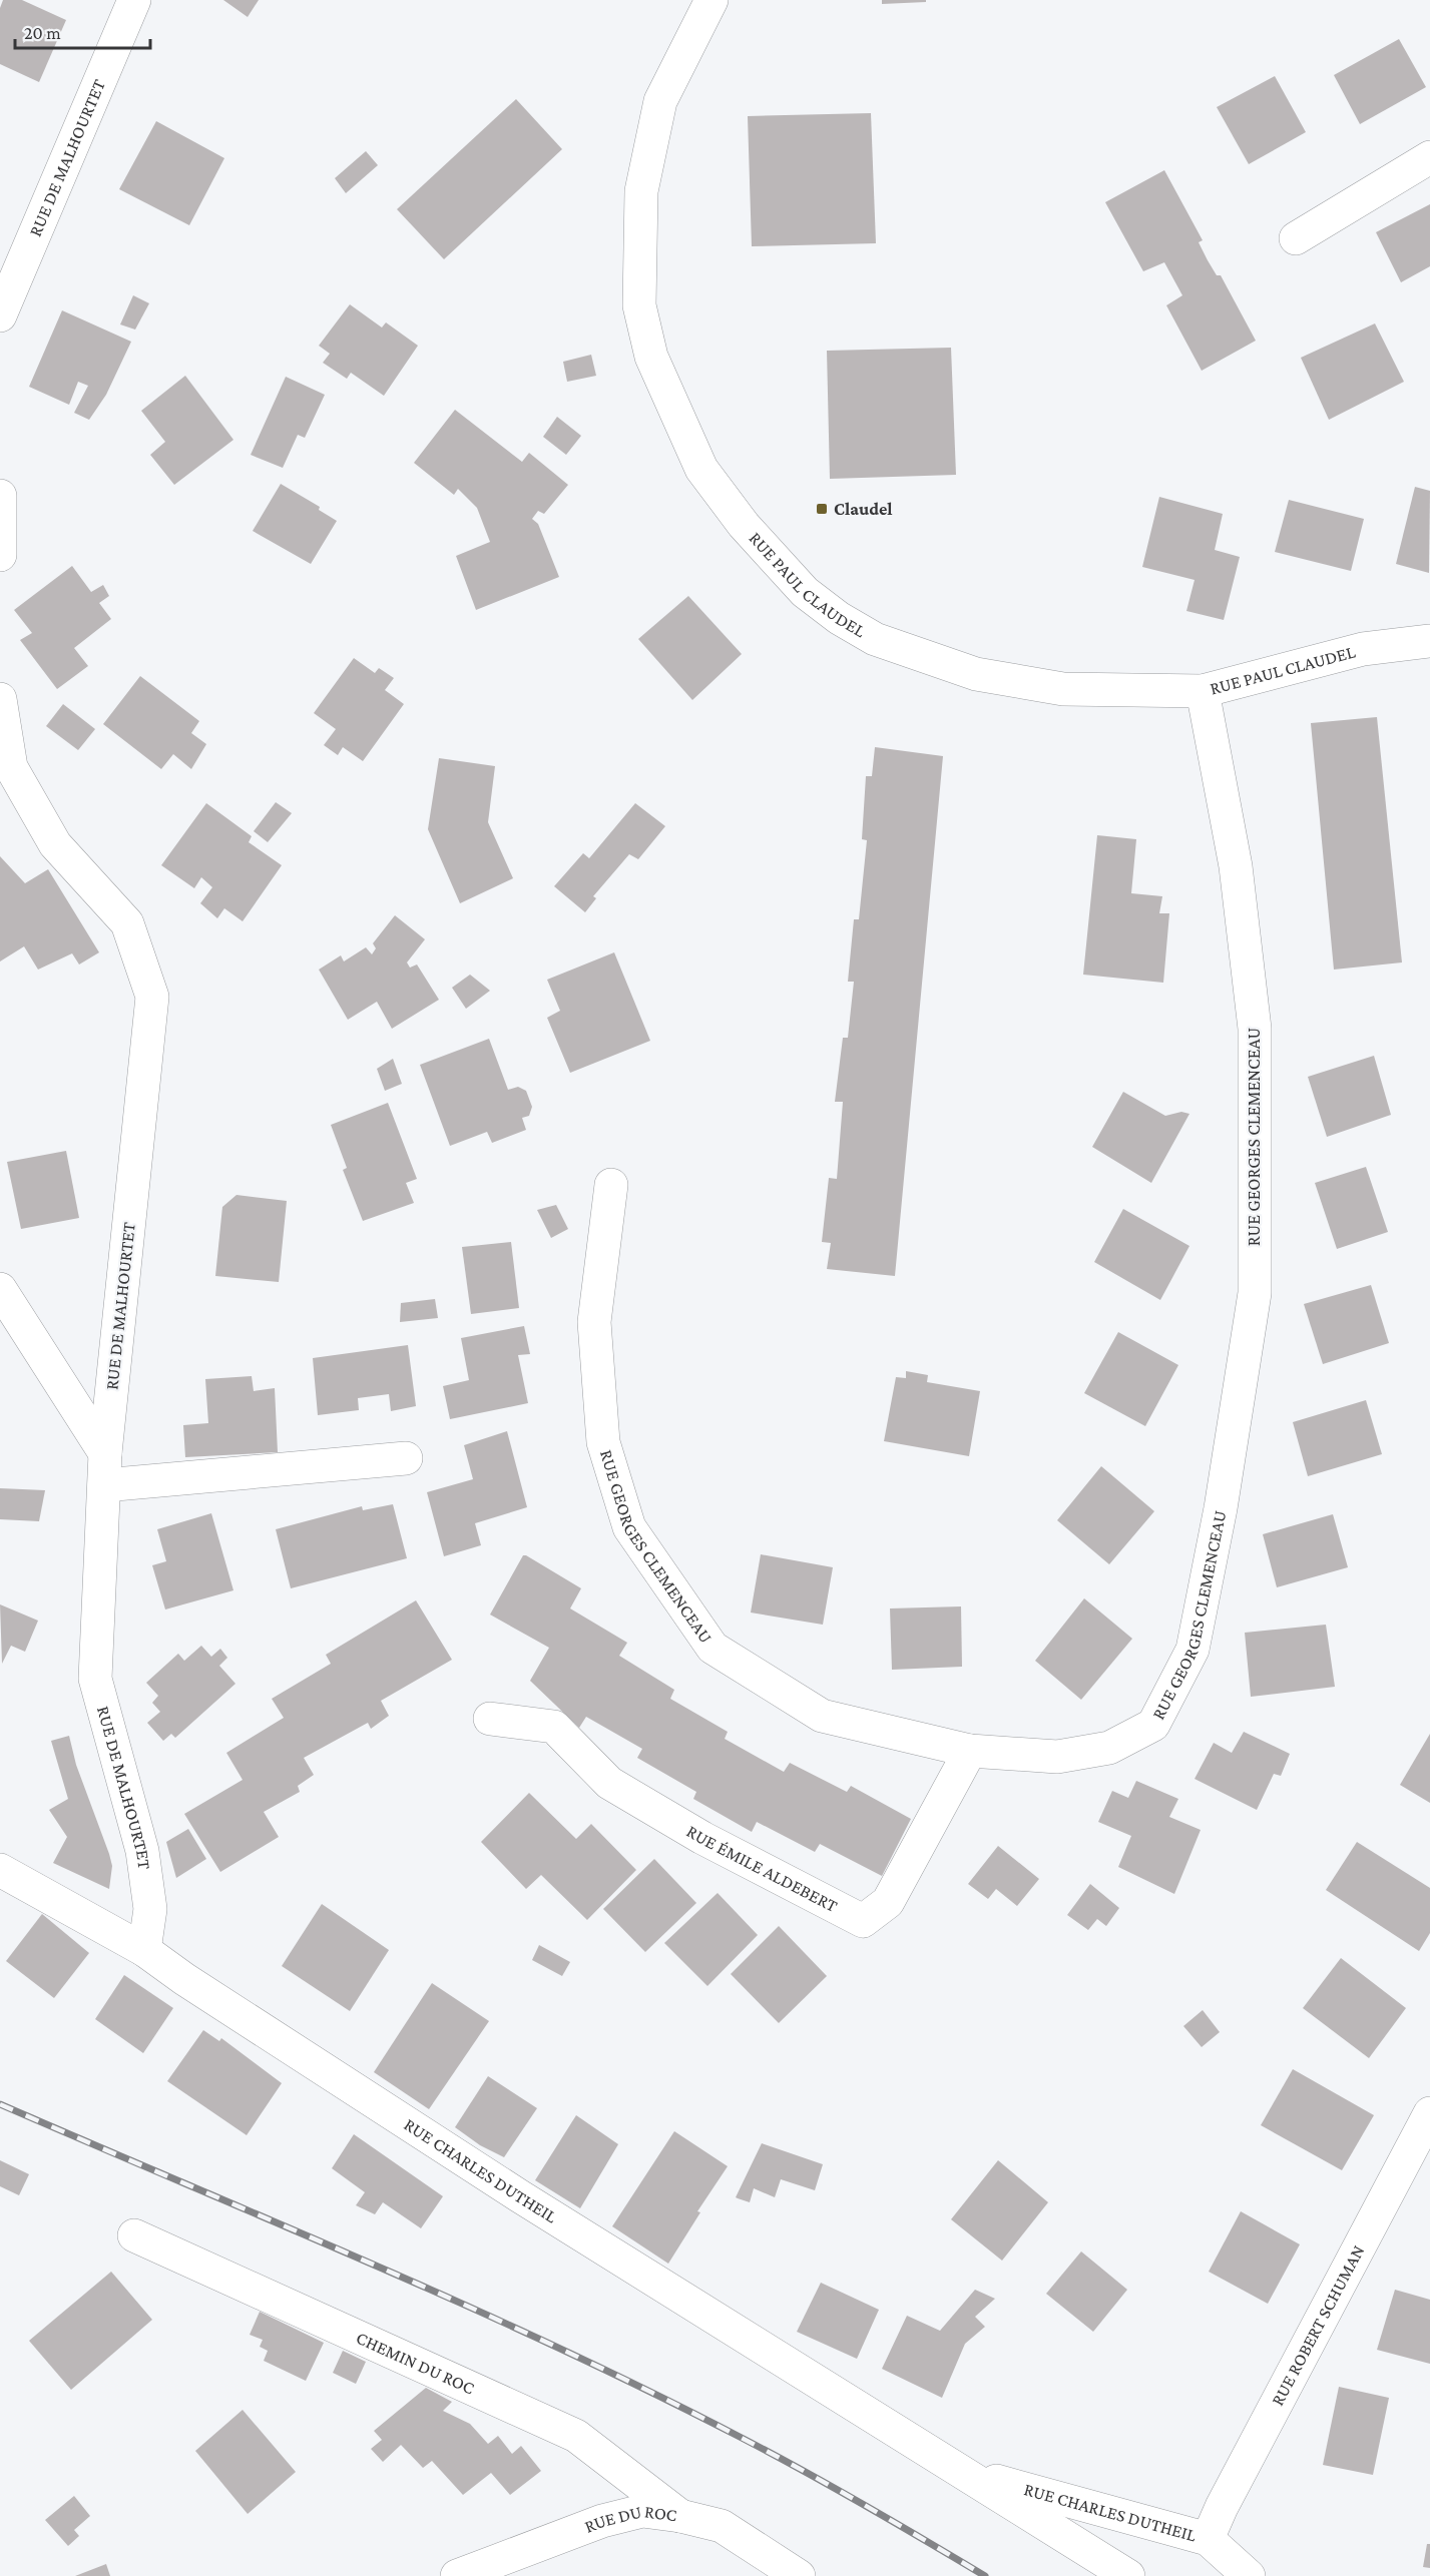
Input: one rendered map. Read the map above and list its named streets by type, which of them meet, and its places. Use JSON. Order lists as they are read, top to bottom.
{
  "streets": {
    "street": [
      "RUE DE MALHOURTET",
      "RUE PAUL CLAUDEL",
      "RUE GEORGES CLEMENCEAU",
      "RUE ÉMILE ALDEBERT",
      "RUE CHARLES DUTHEIL",
      "RUE ROBERT SCHUMAN",
      "CHEMIN DU ROC",
      "RUE DU ROC"
    ]
  },
  "crossings": [
    ["RUE DE MALHOURTET", "RUE CHARLES DUTHEIL"],
    ["RUE PAUL CLAUDEL", "RUE GEORGES CLEMENCEAU"],
    ["RUE GEORGES CLEMENCEAU", "RUE ÉMILE ALDEBERT"],
    ["RUE CHARLES DUTHEIL", "RUE ROBERT SCHUMAN"],
    ["CHEMIN DU ROC", "RUE DU ROC"]
  ],
  "places": {
    "transit": ["Claudel"]
  },
  "scale_bar": "20 m"
}
